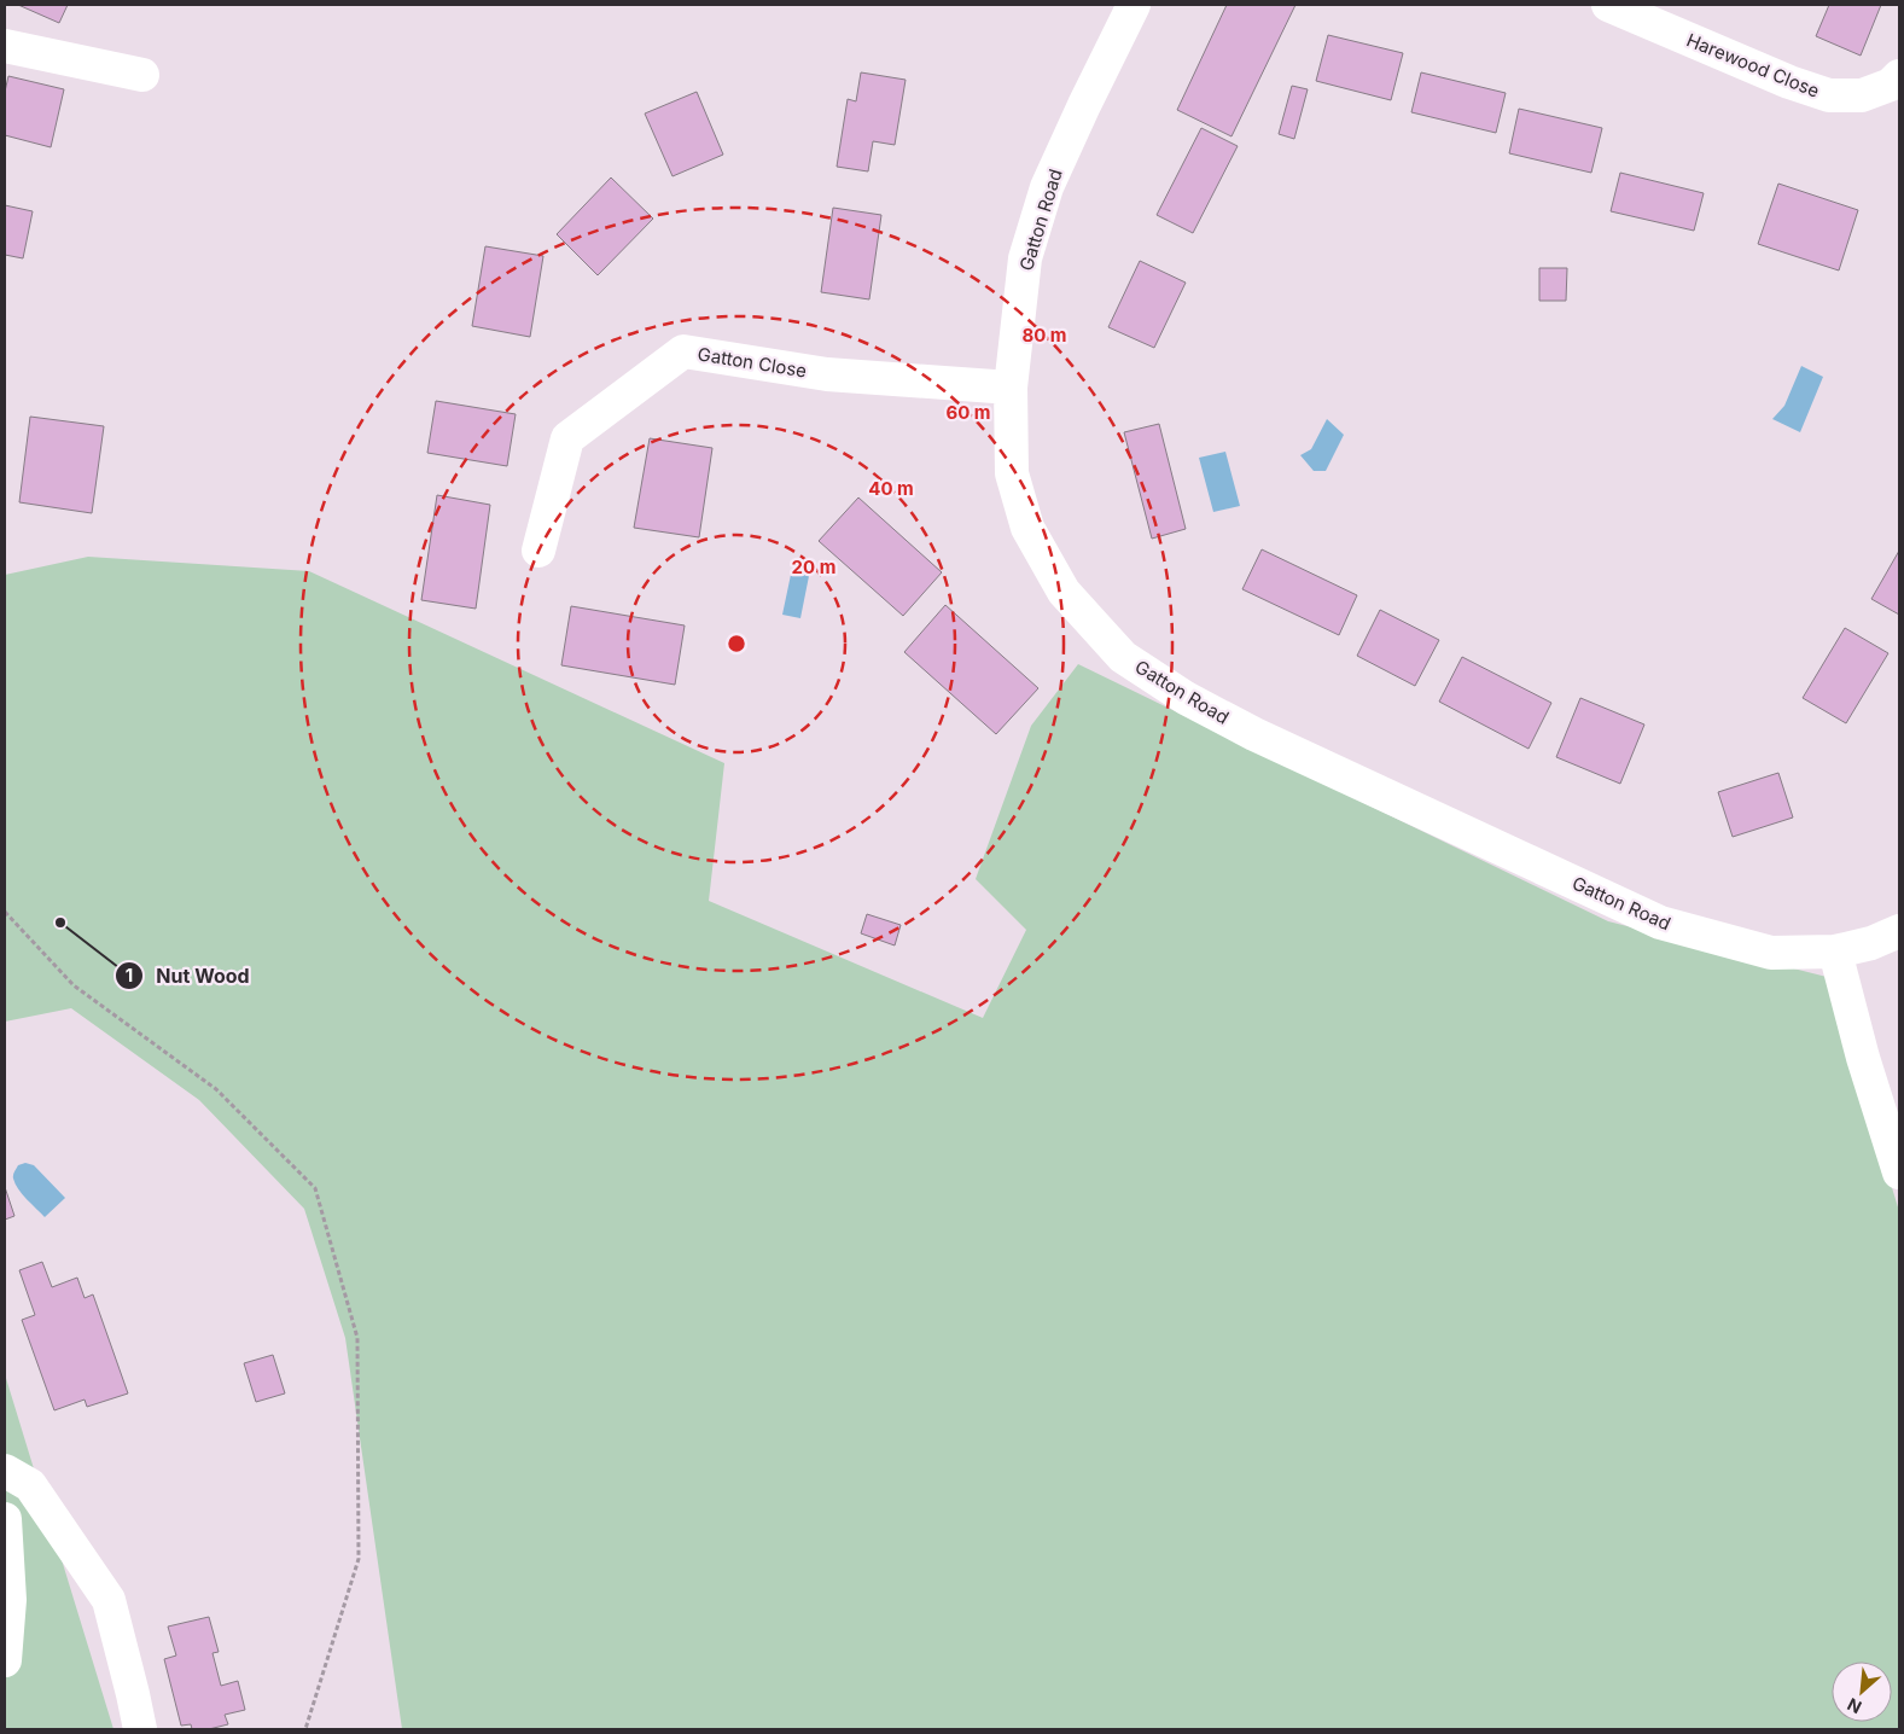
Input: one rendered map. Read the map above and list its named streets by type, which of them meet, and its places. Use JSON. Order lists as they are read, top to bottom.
{
  "streets": {
    "street": ["Harewood Close", "Gatton Road", "Gatton Close"]
  },
  "crossings": [
    ["Gatton Road", "Gatton Close"]
  ],
  "places": ["Nut Wood"],
  "north": "bottom left",
  "rings": [
    "80 m",
    "60 m",
    "40 m",
    "20 m"
  ]
}
